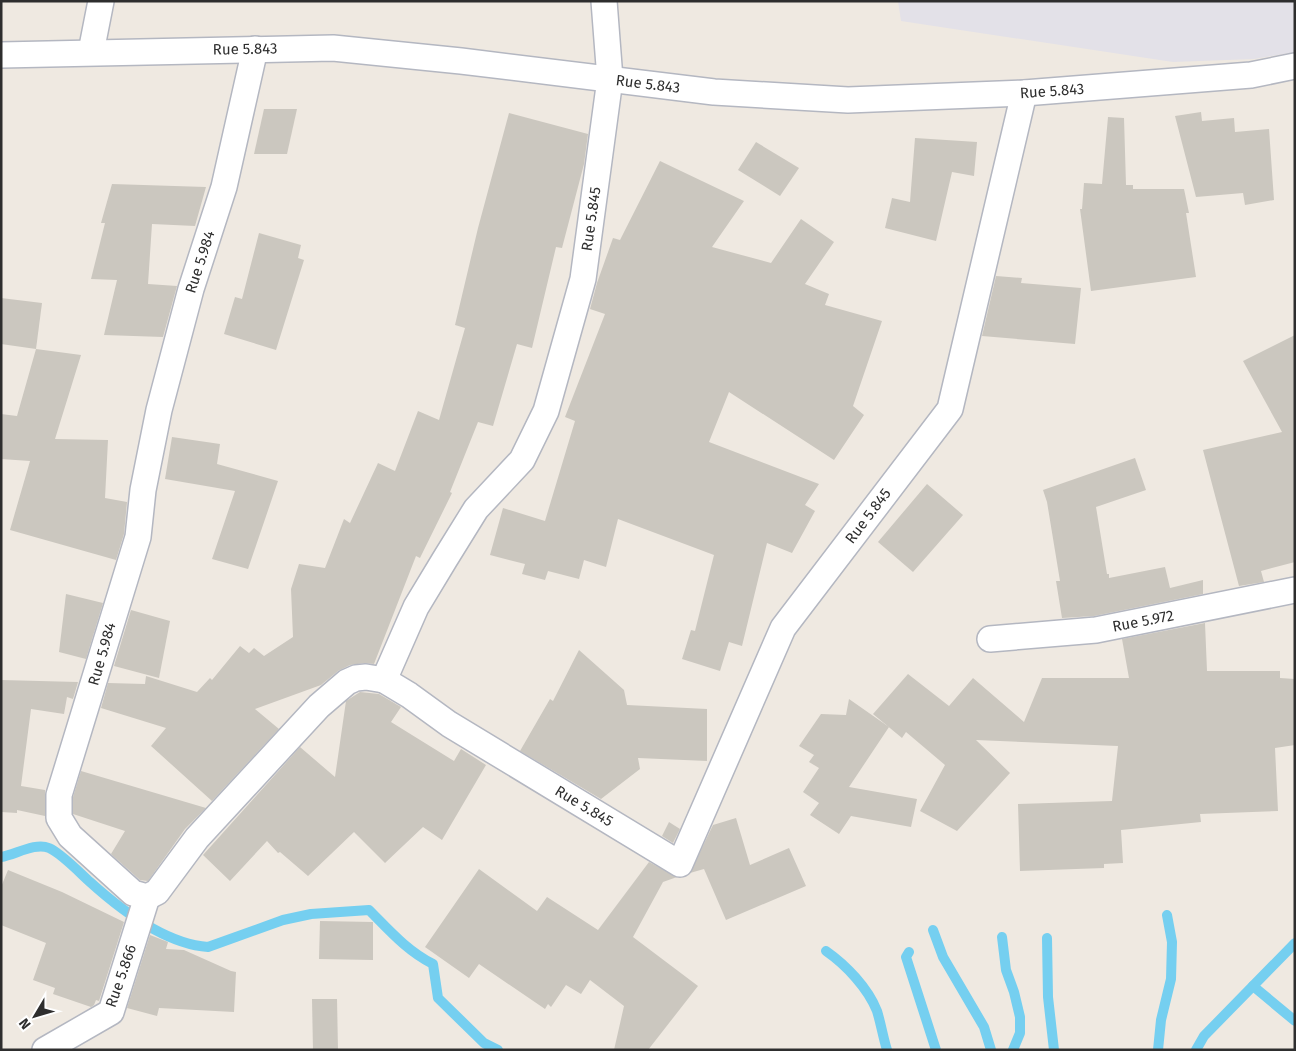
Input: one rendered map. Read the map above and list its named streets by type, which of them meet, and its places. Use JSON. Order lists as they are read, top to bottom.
{
  "streets": {
    "street": [
      "Rue 5.843",
      "Rue 5.845",
      "Rue 5.984",
      "Rue 5.972",
      "Rue 5.866"
    ]
  },
  "crossings": [
    ["Rue 5.843", "Rue 5.845"],
    ["Rue 5.843", "Rue 5.984"],
    ["Rue 5.984", "Rue 5.866"]
  ],
  "north": "bottom left"
}
